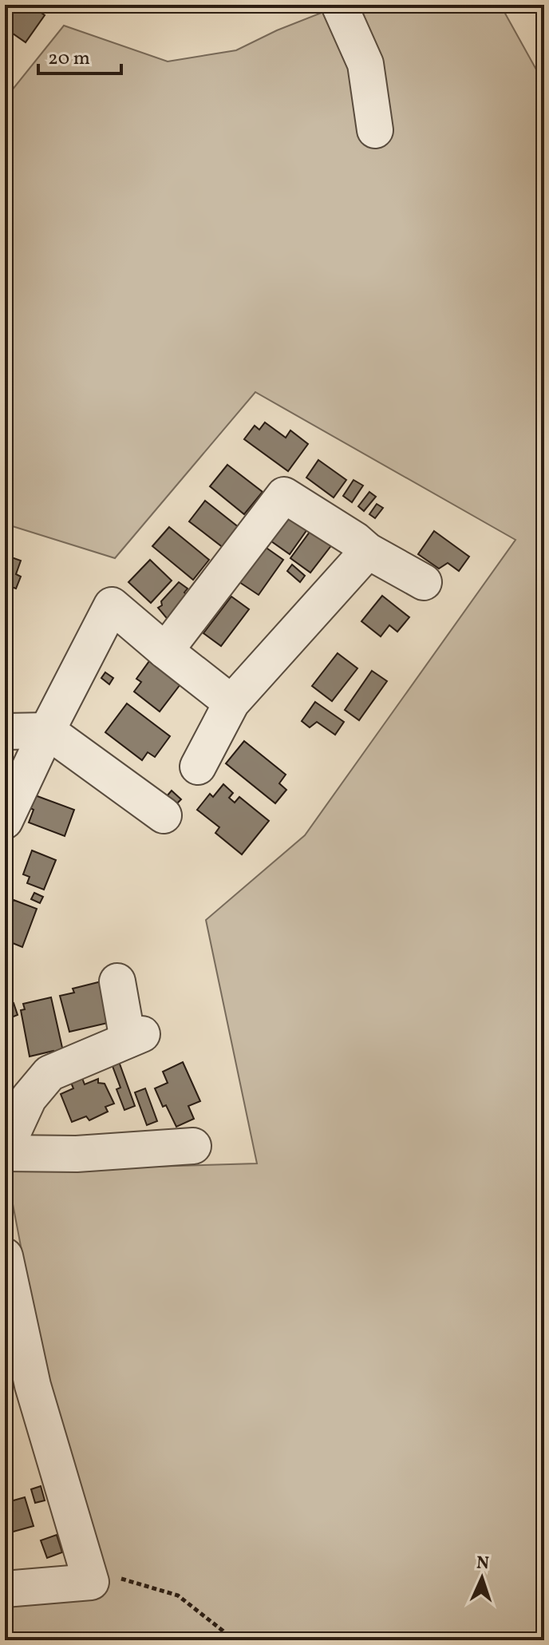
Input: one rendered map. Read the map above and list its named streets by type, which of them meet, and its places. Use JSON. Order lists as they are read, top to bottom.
{
  "scale_bar": "20 m",
  "north": "top"
}
